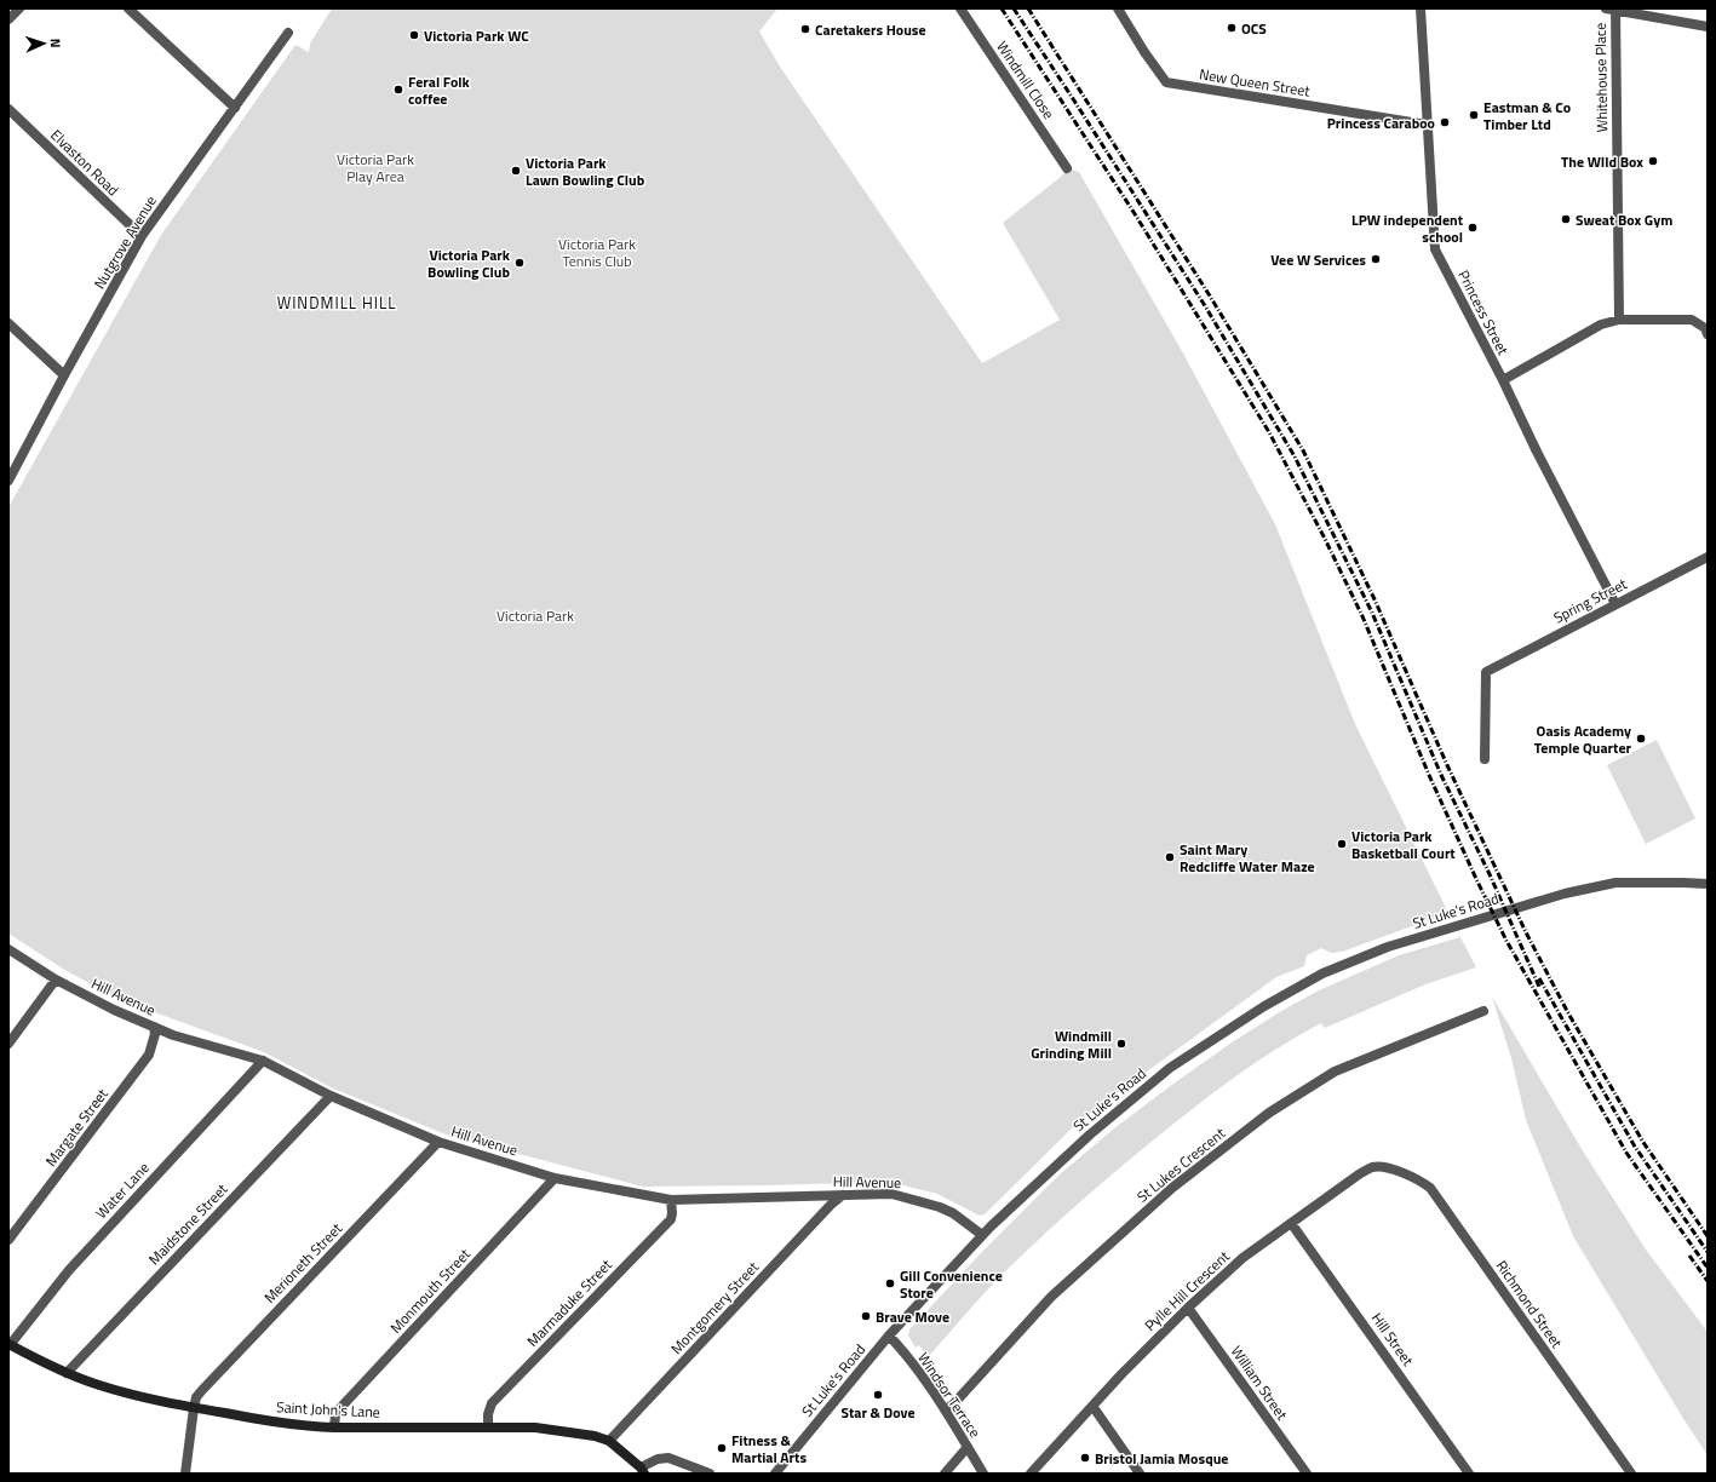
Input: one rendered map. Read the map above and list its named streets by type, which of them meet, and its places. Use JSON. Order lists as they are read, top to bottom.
{
  "streets": {
    "street": [
      "Whitehouse Place",
      "Windmill Close",
      "New Queen Street",
      "Elvaston Road",
      "Nutgrove Avenue",
      "Princess Street",
      "Spring Street",
      "St Luke's Road",
      "Hill Avenue",
      "Margate Street",
      "St Lukes Crescent",
      "Water Lane",
      "Maidstone Street",
      "Merioneth Street",
      "Monmouth Street",
      "Pylle Hill Crescent",
      "Marmaduke Street",
      "Richmond Street",
      "Montgomery Street",
      "Hill Street",
      "William Street",
      "Windsor Terrace",
      "Saint John's Lane"
    ]
  },
  "crossings": [
    ["New Queen Street", "Princess Street"],
    ["Elvaston Road", "Nutgrove Avenue"],
    ["Princess Street", "Spring Street"],
    ["St Luke's Road", "Hill Avenue"],
    ["St Luke's Road", "Windsor Terrace"],
    ["Hill Avenue", "Margate Street"],
    ["Hill Avenue", "Water Lane"],
    ["Hill Avenue", "Maidstone Street"],
    ["Hill Avenue", "Merioneth Street"],
    ["Hill Avenue", "Monmouth Street"],
    ["Hill Avenue", "Marmaduke Street"],
    ["Hill Avenue", "Montgomery Street"],
    ["St Lukes Crescent", "Windsor Terrace"],
    ["Water Lane", "Saint John's Lane"],
    ["Maidstone Street", "Saint John's Lane"],
    ["Merioneth Street", "Saint John's Lane"],
    ["Monmouth Street", "Saint John's Lane"],
    ["Pylle Hill Crescent", "Richmond Street"],
    ["Pylle Hill Crescent", "Hill Street"],
    ["Pylle Hill Crescent", "William Street"],
    ["Marmaduke Street", "Saint John's Lane"],
    ["Montgomery Street", "Saint John's Lane"]
  ],
  "districts": ["WINDMILL HILL"],
  "parks": ["Victoria Park Play Area", "Victoria Park Tennis Club", "Victoria Park"],
  "places": [
    "OCS",
    "Caretakers House",
    "Victoria Park WC",
    "Feral Folk coffee",
    "Eastman & Co Timber Ltd",
    "Princess Caraboo",
    "The WIld Box",
    "Victoria Park Lawn Bowling Club",
    "Sweat Box Gym",
    "LPW independent school",
    "Vee W Services",
    "Victoria Park Bowling Club",
    "Oasis Academy Temple Quarter",
    "Victoria Park Basketball Court",
    "Saint Mary Redcliffe Water Maze",
    "Windmill Grinding Mill",
    "Gill Convenience Store",
    "Brave Move",
    "Star & Dove",
    "Fitness & Martial Arts",
    "Bristol Jamia Mosque"
  ],
  "north": "right"
}
